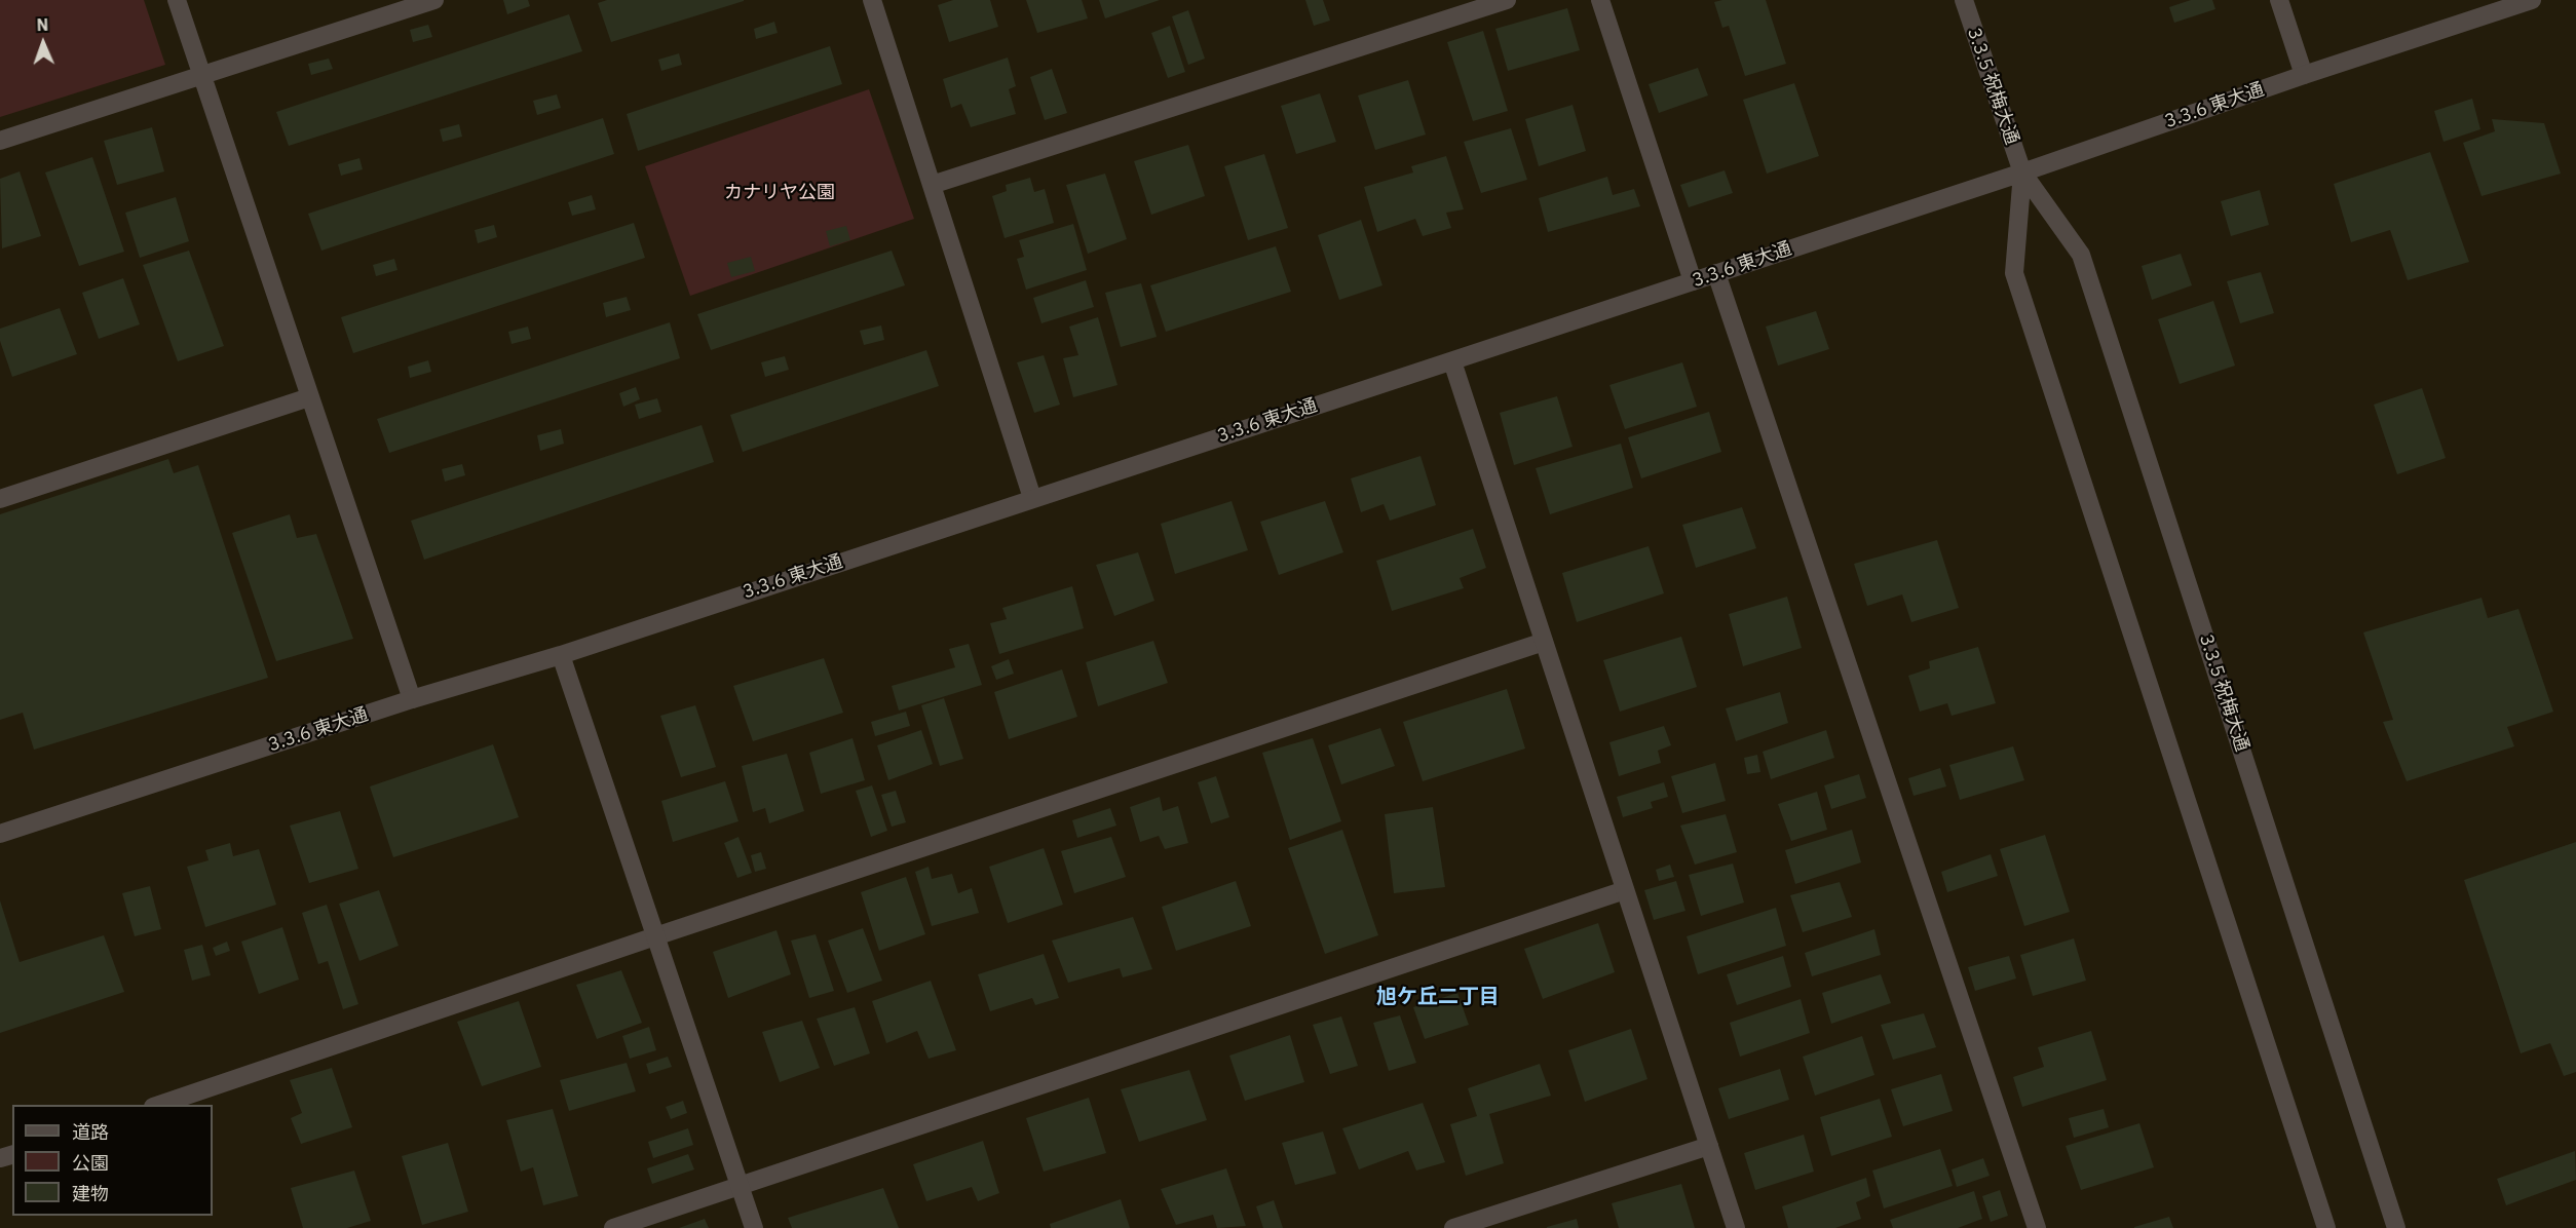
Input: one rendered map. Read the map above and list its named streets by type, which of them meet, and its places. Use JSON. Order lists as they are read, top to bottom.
{
  "streets": {
    "street": ["3.3.5 祝梅大通", "3.3.6 東大通"]
  },
  "crossings": [
    ["3.3.5 祝梅大通", "3.3.6 東大通"]
  ],
  "districts": ["旭ケ丘二丁目"],
  "parks": ["カナリヤ公園"],
  "legend": ["道路", "公園", "建物"],
  "north": "top"
}
